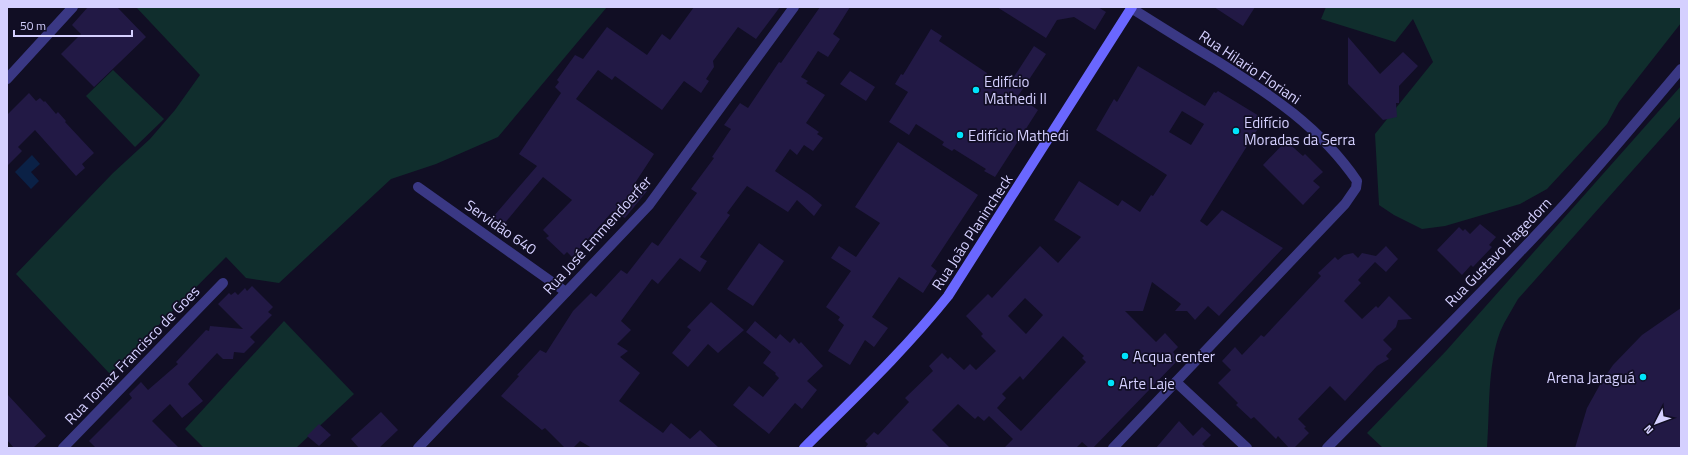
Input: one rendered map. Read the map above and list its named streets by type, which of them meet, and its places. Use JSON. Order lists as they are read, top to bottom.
{
  "streets": {
    "main road": ["Rua João Planincheck"],
    "street": [
      "Rua Hilario Floriani",
      "Servidão 640",
      "Rua José Emmendoerfer",
      "Rua Gustavo Hagedorn",
      "Rua Tomaz Francisco de Goes"
    ]
  },
  "crossings": [
    ["Rua Hilario Floriani", "Rua João Planincheck"],
    ["Servidão 640", "Rua José Emmendoerfer"]
  ],
  "places": [
    "Edifício Mathedi II",
    "Edifício Moradas da Serra",
    "Edifício Mathedi",
    "Acqua center",
    "Arena Jaraguá",
    "Arte Laje"
  ],
  "scale_bar": "50 m",
  "north": "bottom left"
}
